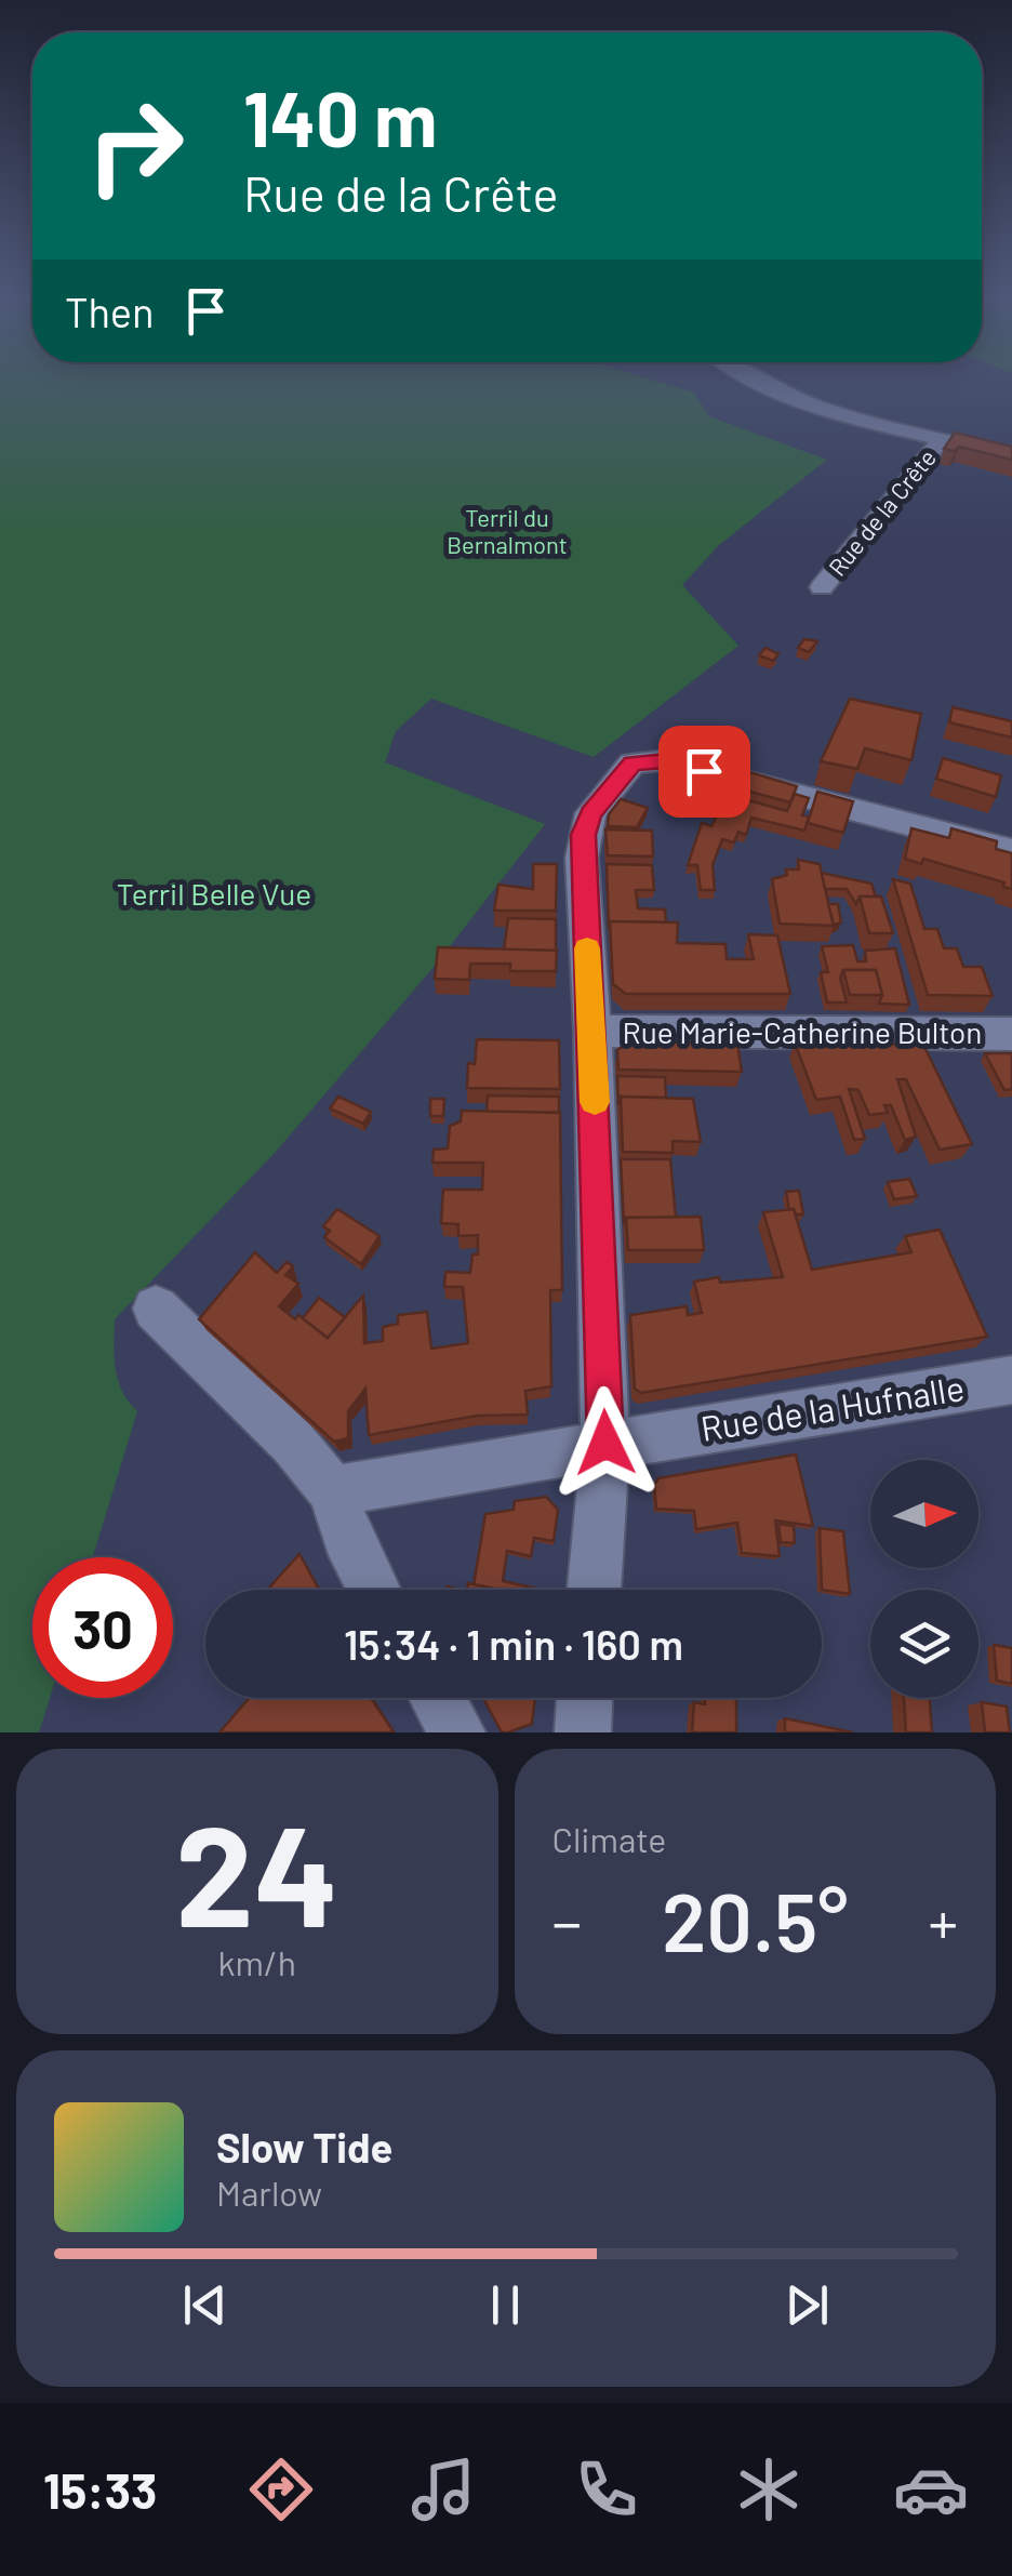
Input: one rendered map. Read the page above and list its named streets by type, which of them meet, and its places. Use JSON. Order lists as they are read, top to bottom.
{
  "streets": {
    "street": ["Rue de la Crête", "Rue Marie-Catherine Bulton", "Rue de la Hufnalle"]
  },
  "parks": ["Terril du Bernalmont", "Terril Belle Vue"],
  "north": "right",
  "page": {
    "turn": ["140 m", "Rue de la Crête"],
    "then": "Then",
    "limit": "30",
    "trip": "15:34 · 1 min · 160 m",
    "tile": [
      ["24", "km/h"],
      "Climate"
    ],
    "heat": ["−", "20.5°", "+"],
    "song": ["Slow Tide", "Marlow"],
    "tabs": "15:33"
  }
}
